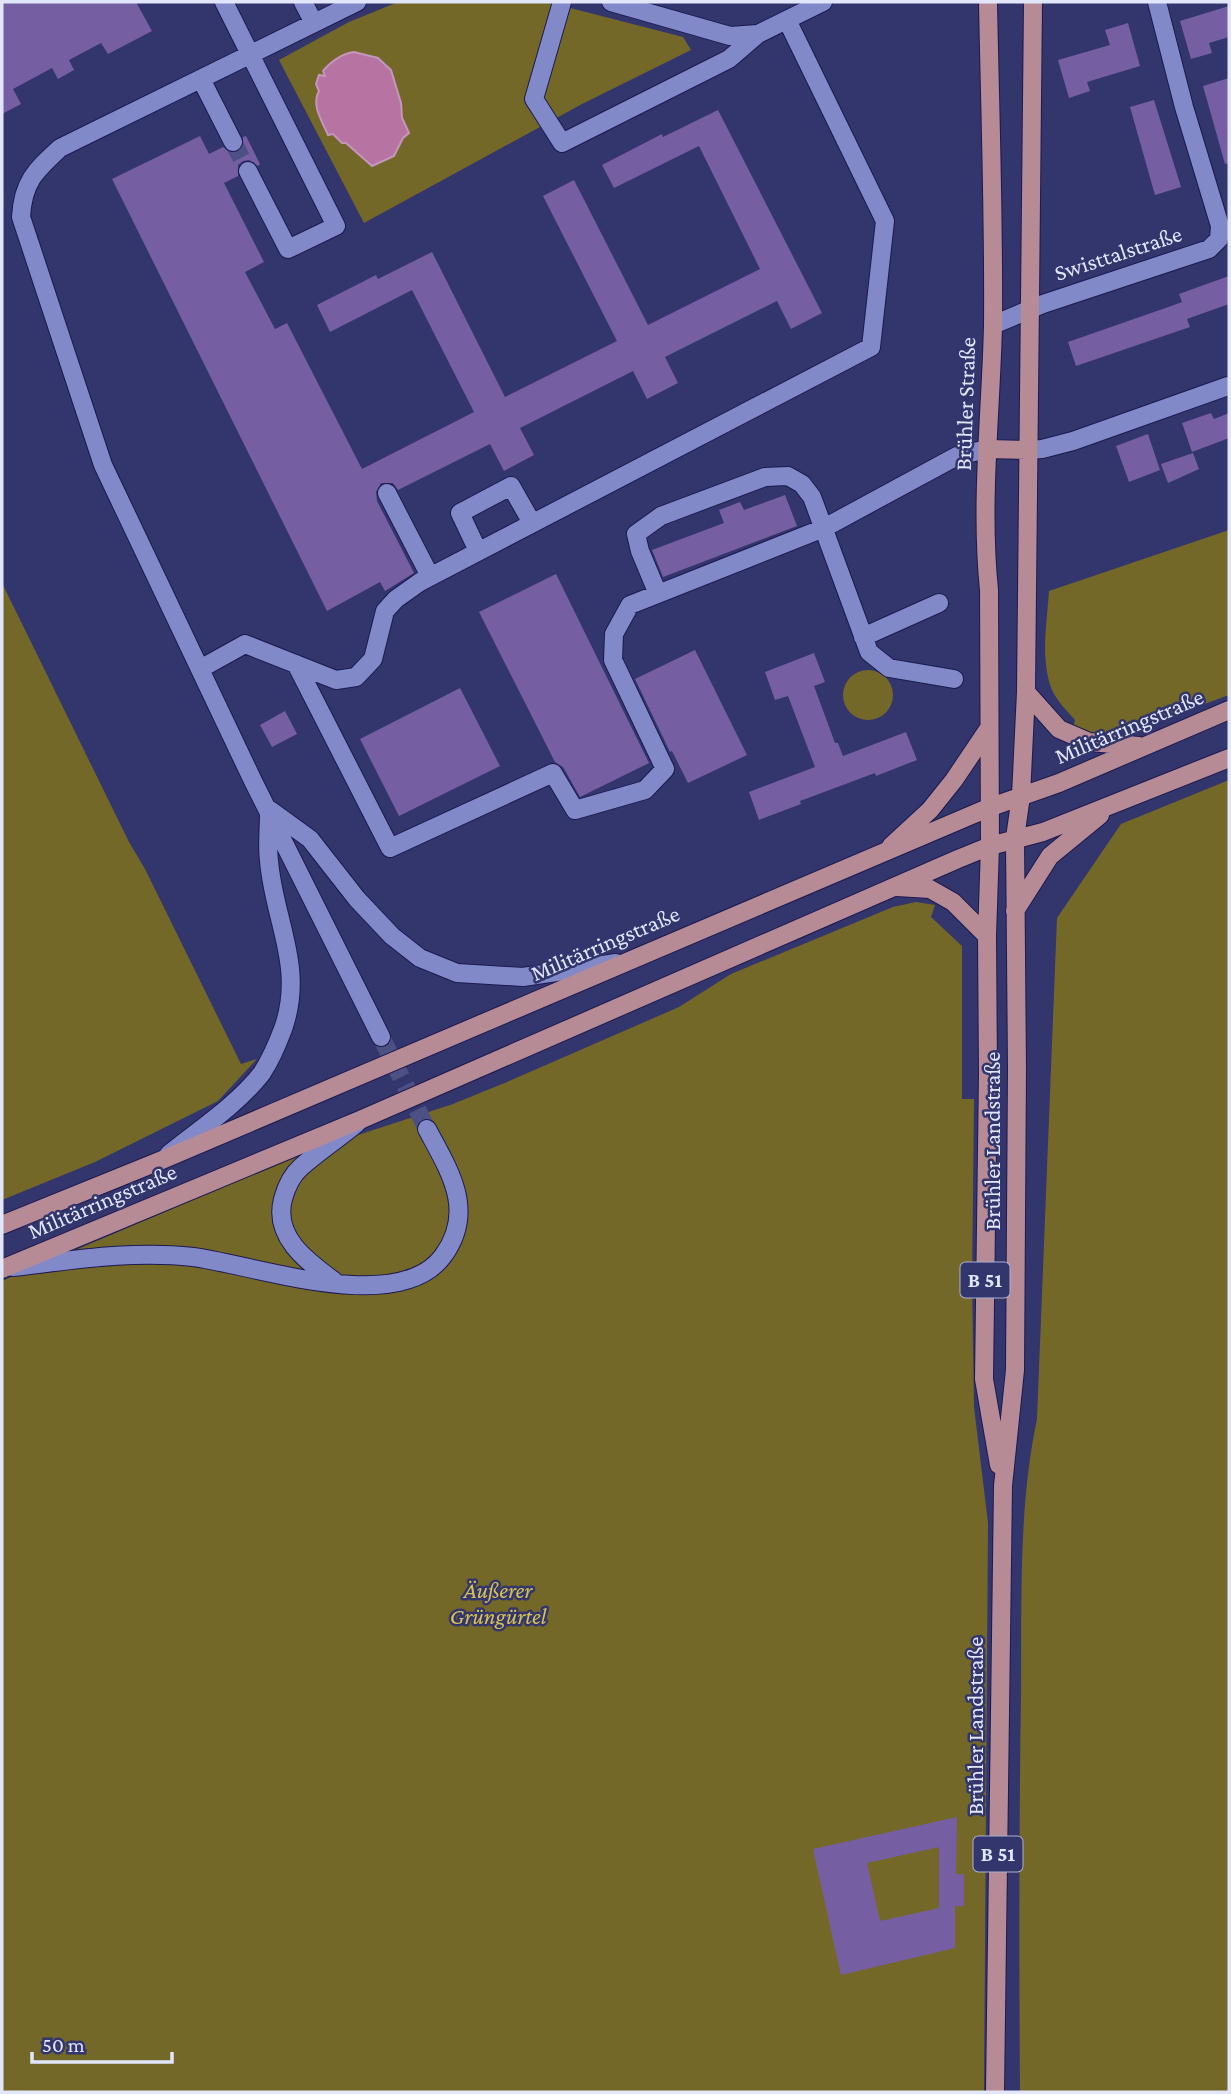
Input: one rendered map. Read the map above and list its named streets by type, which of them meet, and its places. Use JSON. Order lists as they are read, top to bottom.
{
  "streets": {
    "main road": [
      "Brühler Straße",
      "Militärringstraße",
      "Brühler Landstraße",
      "B 51"
    ],
    "street": ["Swisttalstraße"]
  },
  "crossings": [
    ["Swisttalstraße", "Brühler Straße"],
    ["Brühler Straße", "Militärringstraße"],
    ["Brühler Straße", "Brühler Landstraße"],
    ["Militärringstraße", "Brühler Landstraße"]
  ],
  "parks": ["Äußerer Grüngürtel"],
  "scale_bar": "50 m"
}
